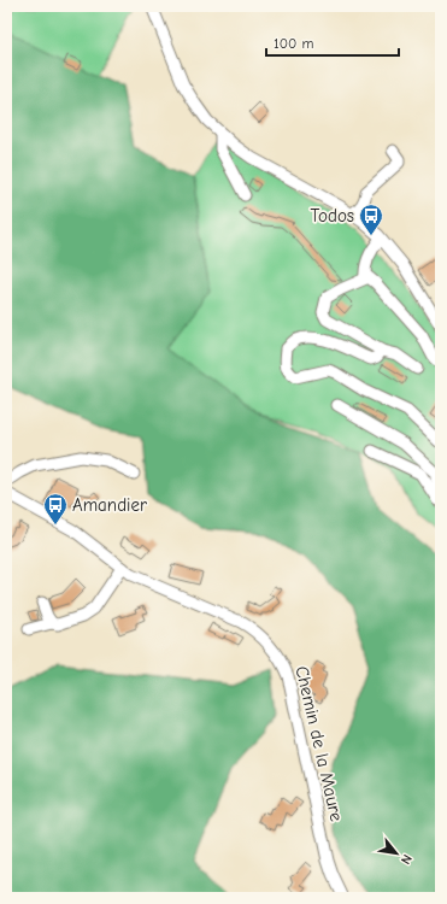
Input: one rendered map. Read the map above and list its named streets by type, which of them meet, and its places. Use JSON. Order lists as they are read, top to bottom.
{
  "streets": {
    "street": ["Chemin de la Maure"]
  },
  "places": {
    "bus stop": ["Todos", "Amandier"]
  },
  "scale_bar": "100 m",
  "north": "bottom right"
}
